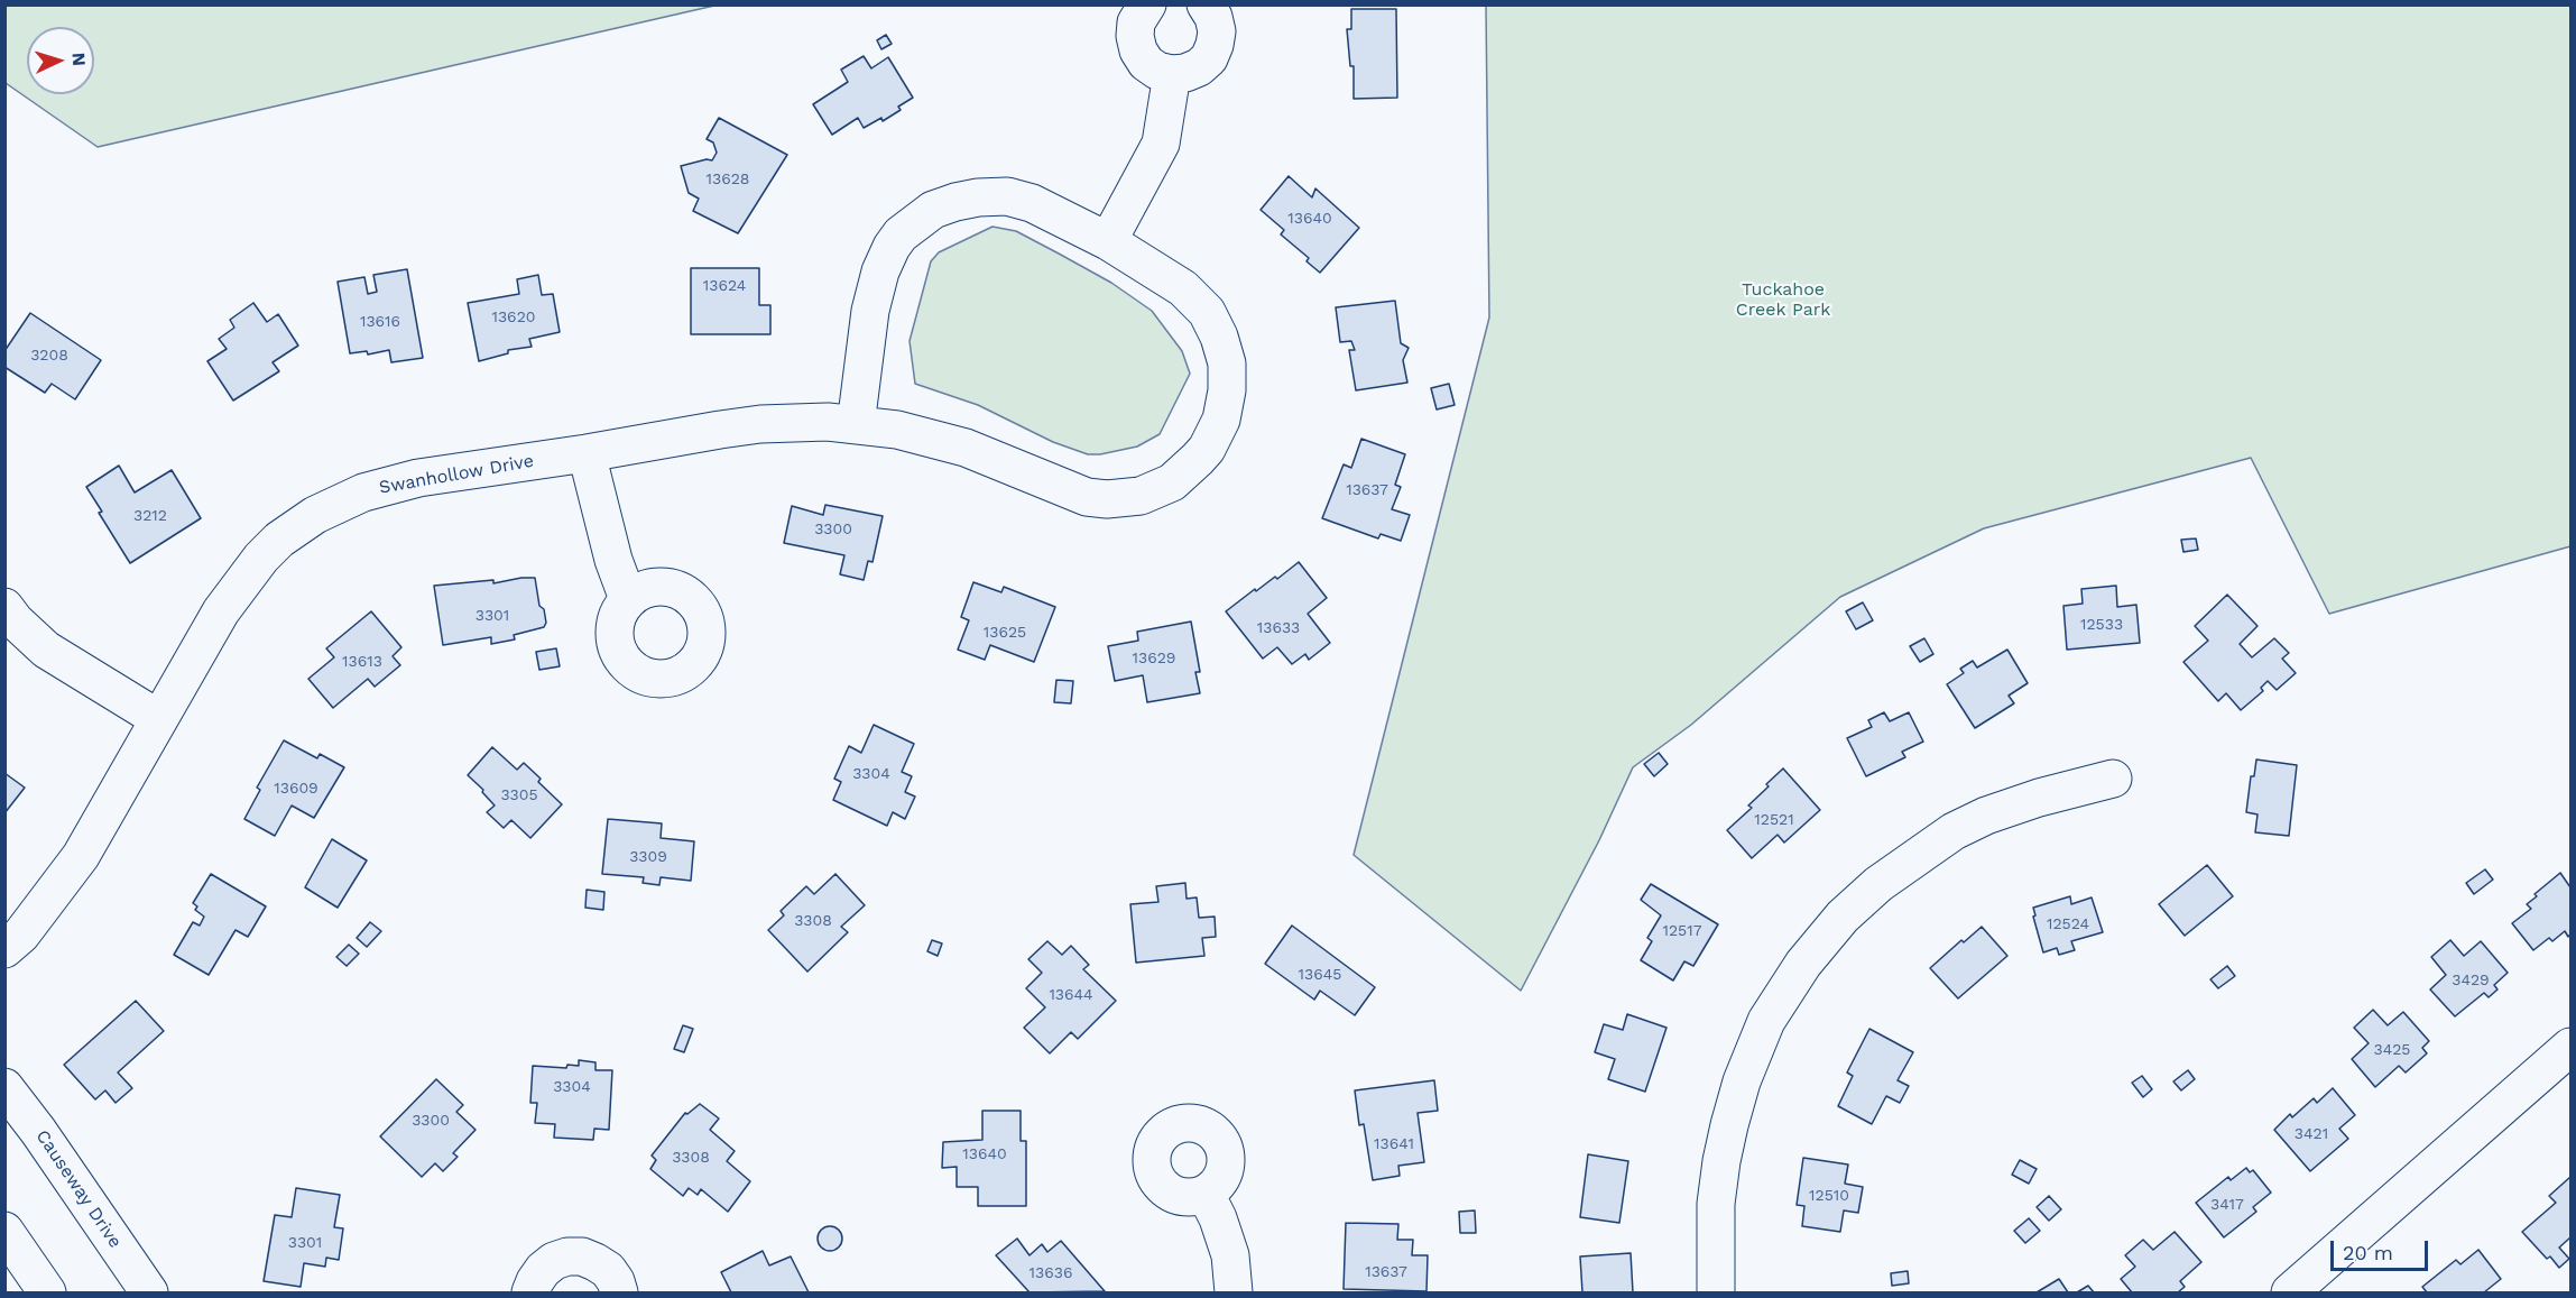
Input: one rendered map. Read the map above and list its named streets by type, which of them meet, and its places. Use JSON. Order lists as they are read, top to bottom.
{
  "streets": {
    "street": ["Swanhollow Drive", "Causeway Drive"]
  },
  "parks": ["Tuckahoe Creek Park"],
  "house_numbers": [
    "13628",
    "13640",
    "13624",
    "13620",
    "13616",
    "3208",
    "13637",
    "3212",
    "3300",
    "3301",
    "12533",
    "13633",
    "13625",
    "13629",
    "13613",
    "3304",
    "13609",
    "3305",
    "12521",
    "3309",
    "3308",
    "12524",
    "12517",
    "13645",
    "3429",
    "13644",
    "3425",
    "3304",
    "3300",
    "3421",
    "13641",
    "13640",
    "3308",
    "12510",
    "3417",
    "3301",
    "13637",
    "13636"
  ],
  "scale_bar": "20 m",
  "north": "right"
}
